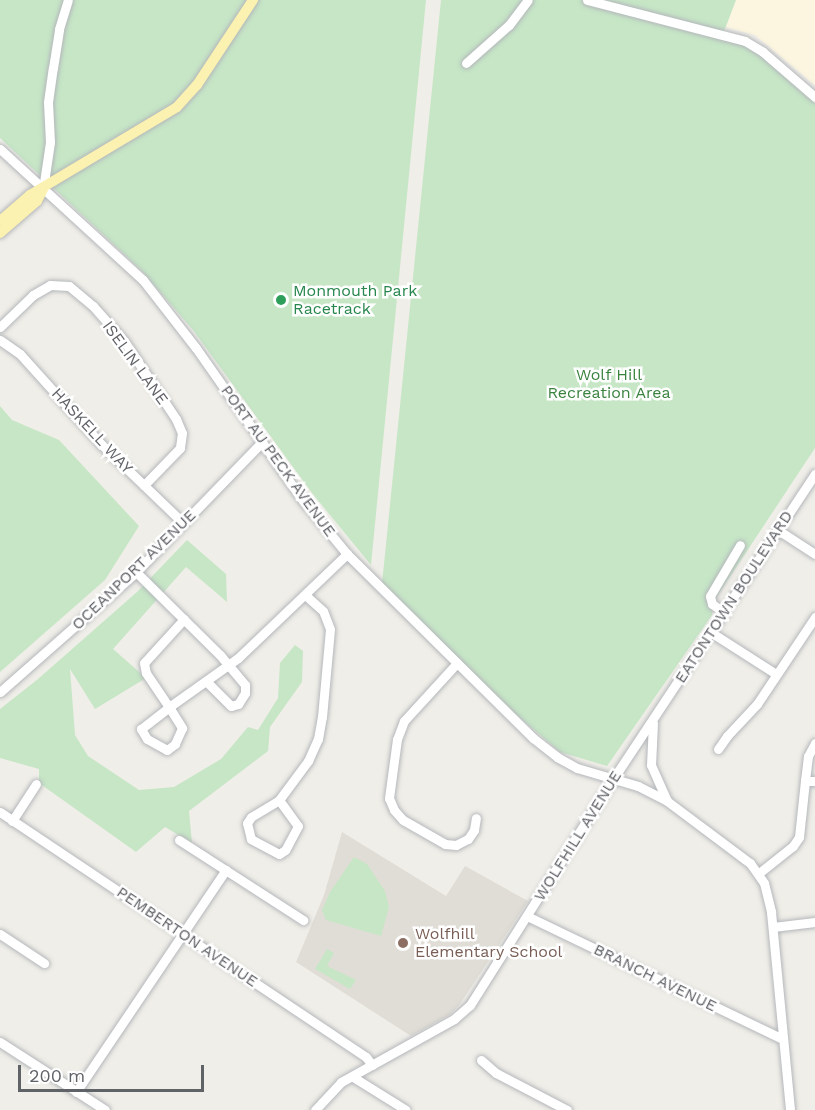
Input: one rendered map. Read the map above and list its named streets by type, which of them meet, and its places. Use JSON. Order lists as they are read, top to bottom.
{
  "streets": {
    "street": [
      "ISELIN LANE",
      "HASKELL WAY",
      "PORT AU PECK AVENUE",
      "OCEANPORT AVENUE",
      "EATONTOWN BOULEVARD",
      "WOLFHILL AVENUE",
      "PEMBERTON AVENUE",
      "BRANCH AVENUE"
    ]
  },
  "crossings": [
    ["ISELIN LANE", "HASKELL WAY"],
    ["HASKELL WAY", "OCEANPORT AVENUE"],
    ["PORT AU PECK AVENUE", "OCEANPORT AVENUE"],
    ["PORT AU PECK AVENUE", "WOLFHILL AVENUE"],
    ["EATONTOWN BOULEVARD", "WOLFHILL AVENUE"],
    ["WOLFHILL AVENUE", "PEMBERTON AVENUE"],
    ["WOLFHILL AVENUE", "BRANCH AVENUE"]
  ],
  "parks": ["Wolf Hill Recreation Area"],
  "places": ["Monmouth Park Racetrack", "Wolfhill Elementary School"],
  "scale_bar": "200 m"
}
